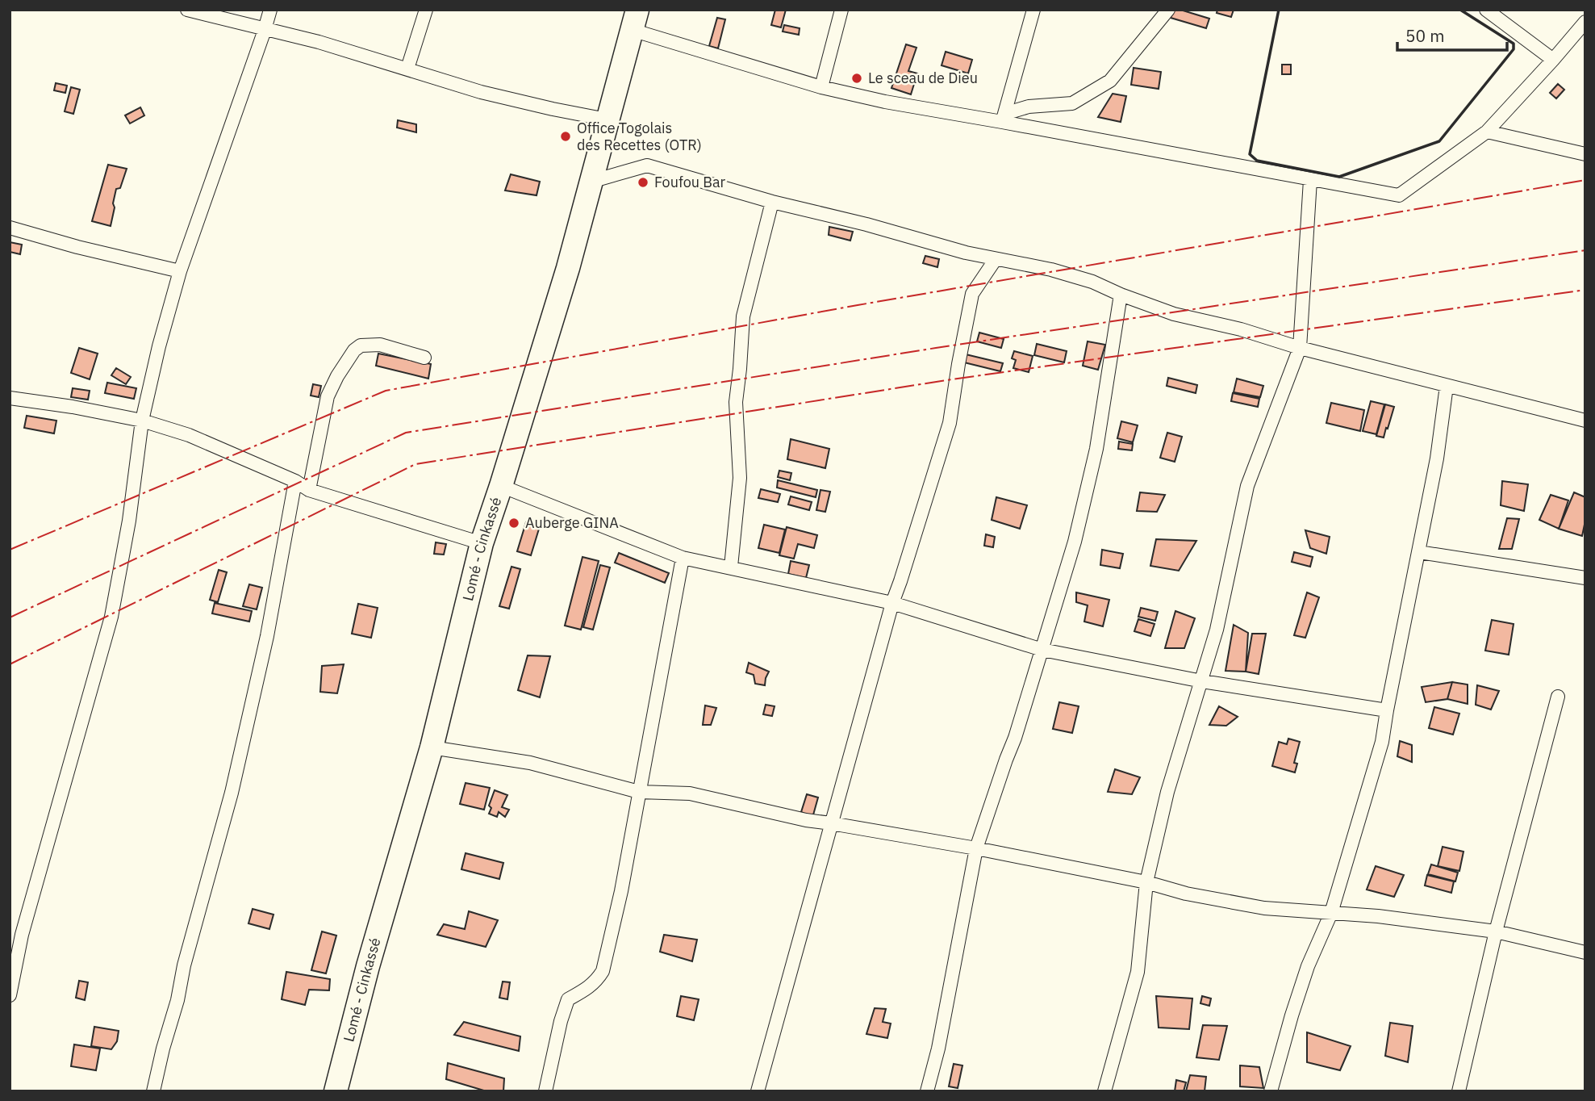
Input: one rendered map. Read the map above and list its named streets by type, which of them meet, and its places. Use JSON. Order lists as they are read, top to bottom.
{
  "streets": {
    "highway": ["Lomé - Cinkassé"]
  },
  "places": [
    "Le sceau de Dieu",
    "Office Togolais des Recettes (OTR)",
    "Foufou Bar",
    "Auberge GINA"
  ],
  "scale_bar": "50 m"
}
